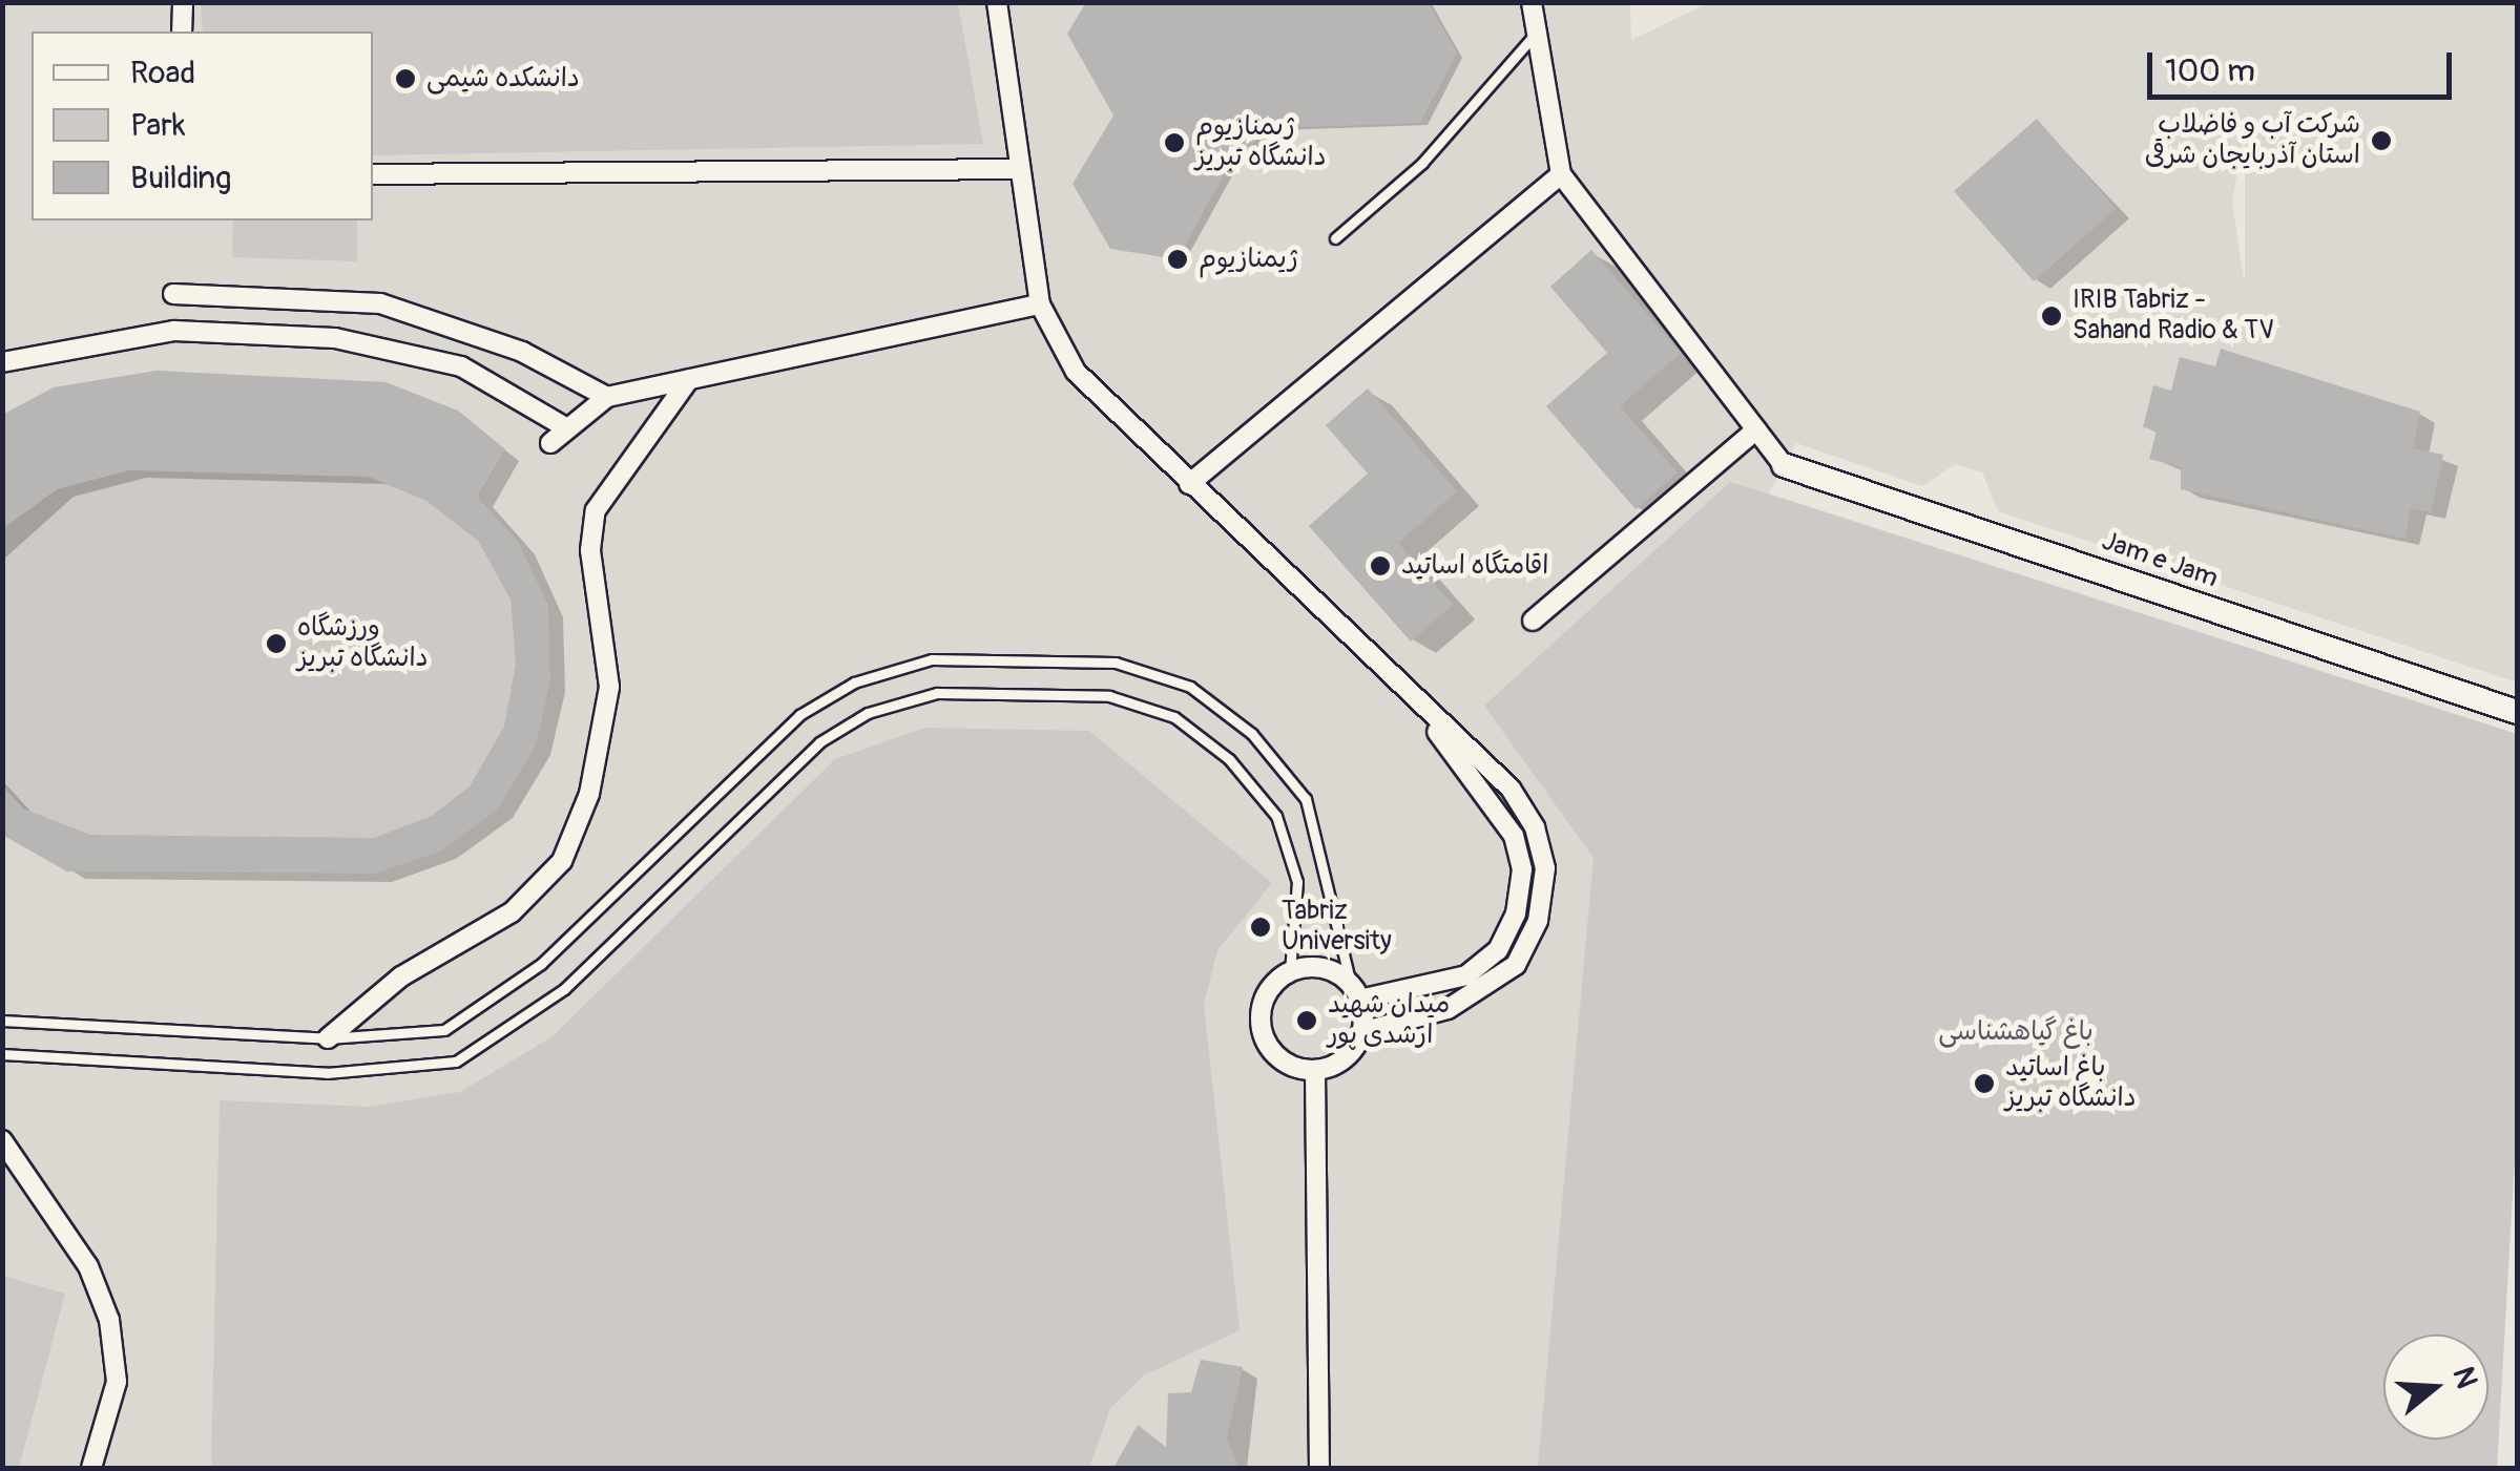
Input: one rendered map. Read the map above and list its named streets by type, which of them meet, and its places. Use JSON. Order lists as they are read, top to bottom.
{
  "streets": {
    "street": ["Jam e Jam"]
  },
  "parks": ["باغ گیاهشناسی"],
  "places": [
    "دانشکده شیمی",
    "شرکت آب و فاضلاب استان آذربایجان شرقی",
    "ژیمنازیوم دانشگاه تبریز",
    "ژیمنازیوم",
    "IRIB Tabriz - Sahand Radio & TV",
    "اقامتگاه اساتید",
    "ورزشگاه دانشگاه تبریز",
    "Tabriz University",
    "میدان شهید ارشدی پور",
    "باغ اساتید دانشگاه تبریز"
  ],
  "legend": ["Road", "Park", "Building"],
  "scale_bar": "100 m",
  "north": "right"
}
